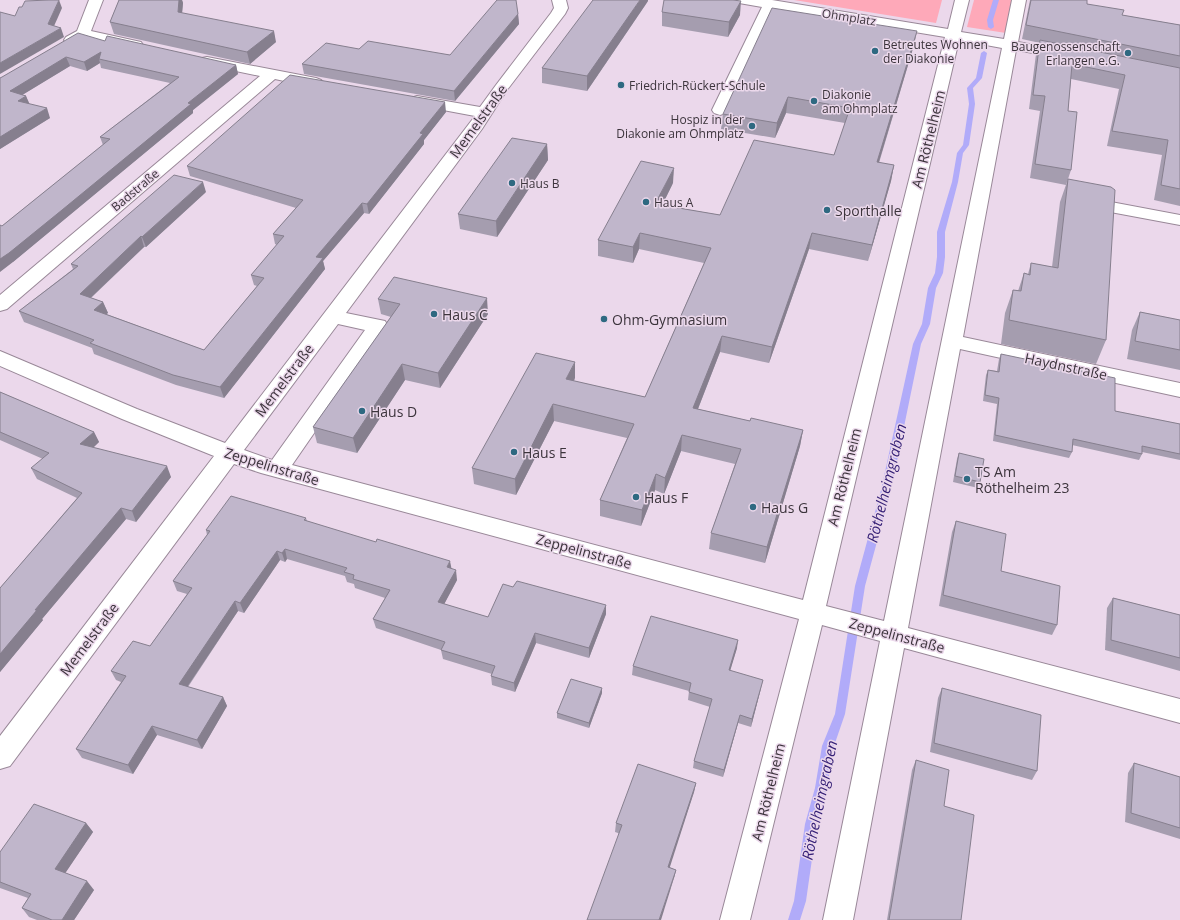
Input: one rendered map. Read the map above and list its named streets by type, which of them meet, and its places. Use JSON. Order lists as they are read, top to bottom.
{
  "streets": {
    "street": [
      "Ohmplatz",
      "Memelstraße",
      "Am Röthelheim",
      "Badstraße",
      "Haydnstraße",
      "Zeppelinstraße"
    ]
  },
  "crossings": [
    ["Ohmplatz", "Am Röthelheim"],
    ["Memelstraße", "Zeppelinstraße"],
    ["Am Röthelheim", "Zeppelinstraße"]
  ],
  "water": ["Röthelheimgraben"],
  "places": [
    "Betreutes Wohnen der Diakonie",
    "Baugenossenschaft Erlangen e.G.",
    "Friedrich-Rückert-Schule",
    "Diakonie am Ohmplatz",
    "Hospiz in der Diakonie am Ohmplatz",
    "Haus B",
    "Haus A",
    "Sporthalle",
    "Haus C",
    "Ohm-Gymnasium",
    "Haus D",
    "Haus E",
    "TS Am Röthelheim 23",
    "Haus F",
    "Haus G"
  ]
}
